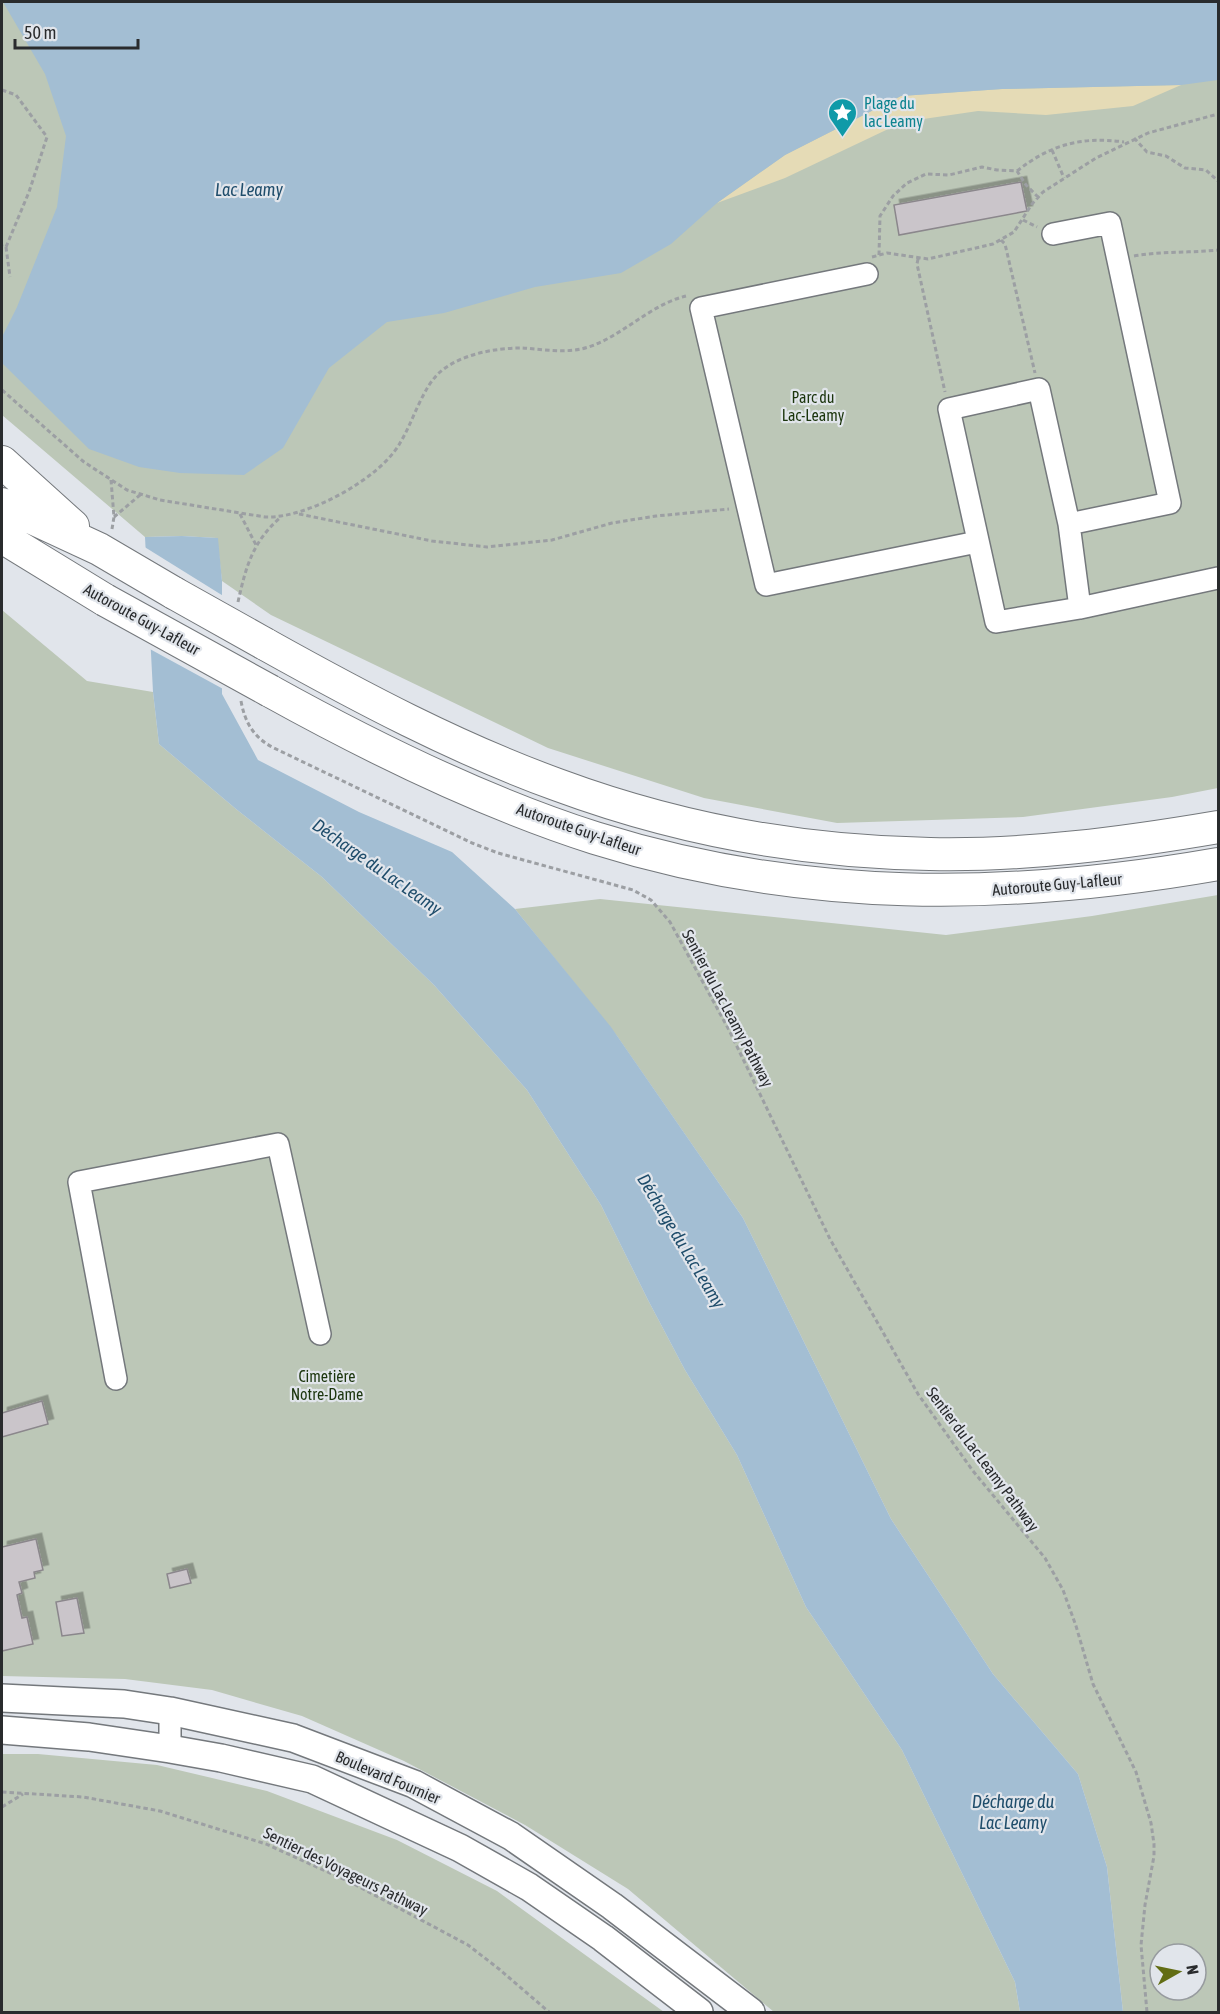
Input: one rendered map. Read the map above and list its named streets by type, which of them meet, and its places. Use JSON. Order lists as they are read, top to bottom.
{
  "streets": {
    "highway": ["Autoroute Guy-Lafleur"],
    "main road": ["Boulevard Fournier"],
    "path": ["Sentier du Lac Leamy Pathway", "Sentier des Voyageurs Pathway"]
  },
  "water": ["Lac Leamy", "Décharge du Lac Leamy"],
  "parks": ["Parc du Lac-Leamy", "Cimetière Notre-Dame"],
  "places": {
    "place": ["Plage du lac Leamy"]
  },
  "scale_bar": "50 m",
  "north": "right"
}
